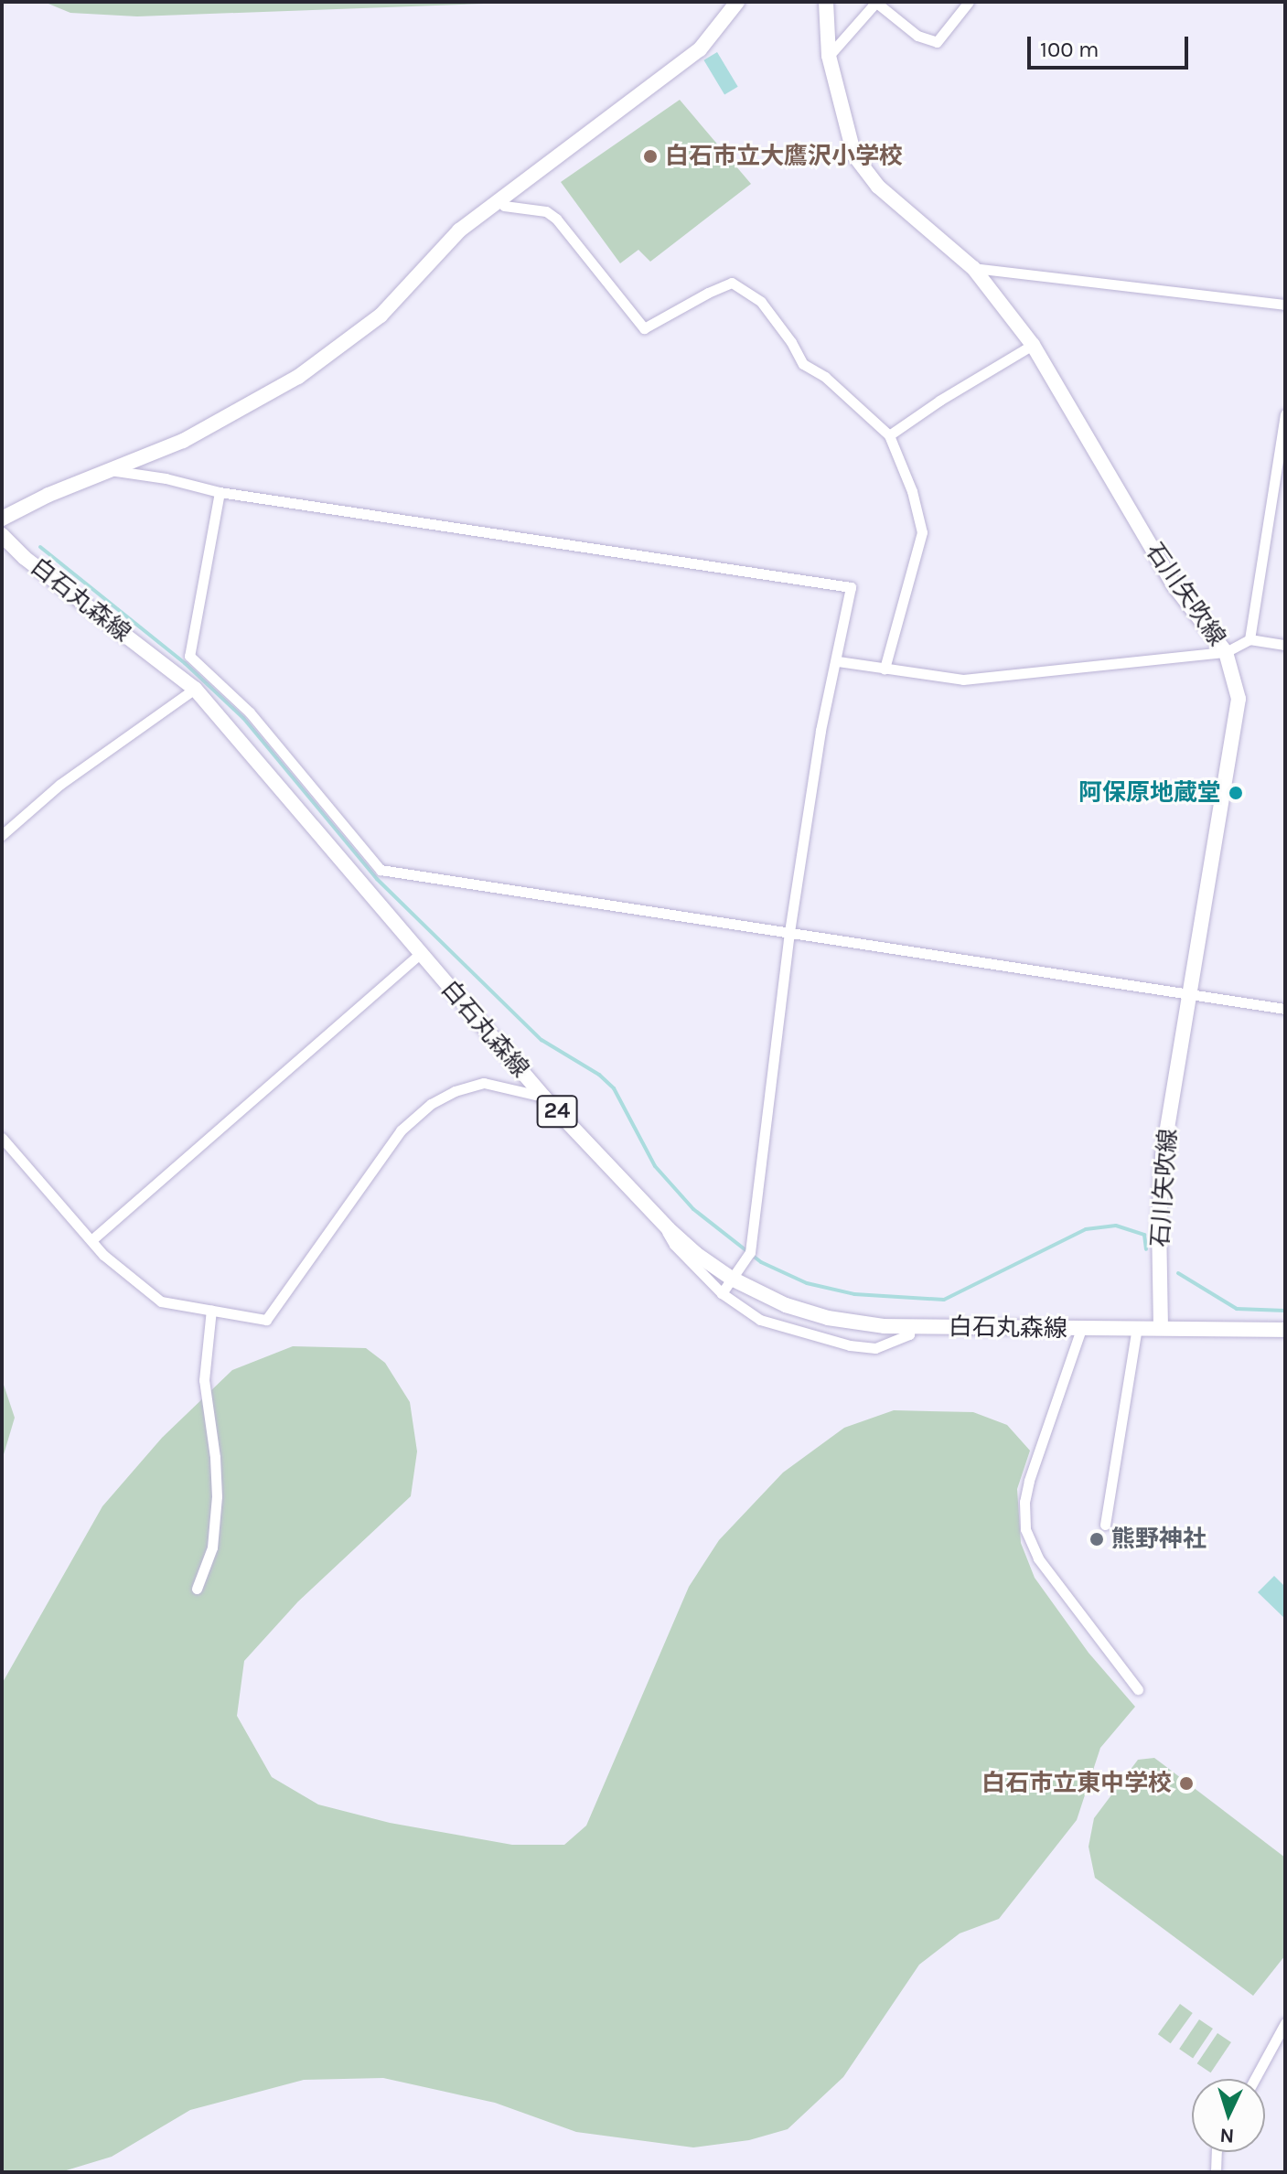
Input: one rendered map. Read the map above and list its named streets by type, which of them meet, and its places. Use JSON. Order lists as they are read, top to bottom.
{
  "streets": {
    "main road": ["石川矢吹線", "白石丸森線", "24"]
  },
  "crossings": [
    ["石川矢吹線", "白石丸森線"]
  ],
  "places": [
    "白石市立大鷹沢小学校",
    "阿保原地蔵堂",
    "熊野神社",
    "白石市立東中学校"
  ],
  "scale_bar": "100 m",
  "north": "bottom"
}
